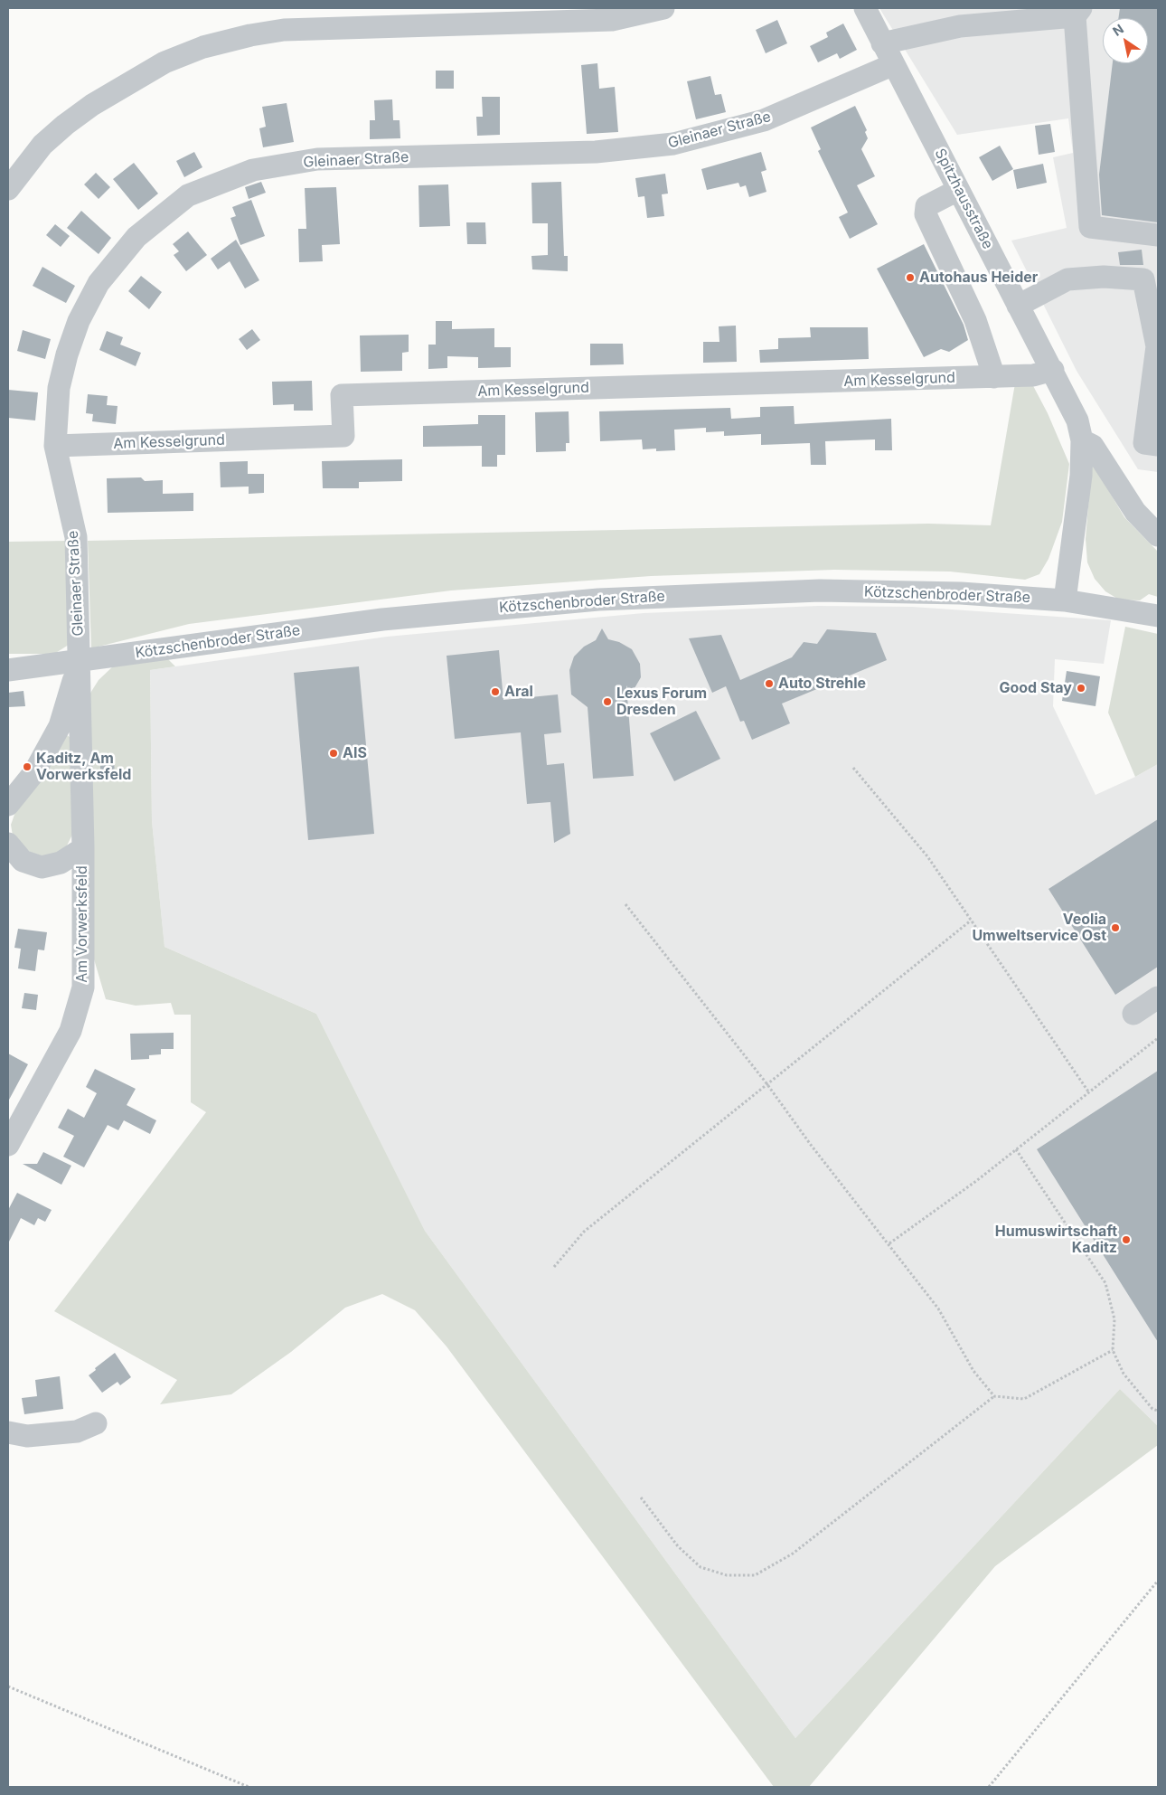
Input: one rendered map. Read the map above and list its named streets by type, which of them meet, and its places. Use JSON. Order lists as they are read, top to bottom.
{
  "streets": {
    "street": [
      "Gleinaer Straße",
      "Spitzhausstraße",
      "Am Kesselgrund",
      "Kötzschenbroder Straße",
      "Am Vorwerksfeld"
    ]
  },
  "crossings": [
    ["Gleinaer Straße", "Spitzhausstraße"],
    ["Gleinaer Straße", "Am Kesselgrund"],
    ["Gleinaer Straße", "Kötzschenbroder Straße"],
    ["Gleinaer Straße", "Am Vorwerksfeld"],
    ["Spitzhausstraße", "Am Kesselgrund"],
    ["Spitzhausstraße", "Kötzschenbroder Straße"],
    ["Kötzschenbroder Straße", "Am Vorwerksfeld"]
  ],
  "places": [
    "Autohaus Heider",
    "Auto Strehle",
    "Good Stay",
    "Aral",
    "Lexus Forum Dresden",
    "AIS",
    "Kaditz, Am Vorwerksfeld",
    "Veolia Umweltservice Ost",
    "Humuswirtschaft Kaditz"
  ],
  "north": "top left"
}
